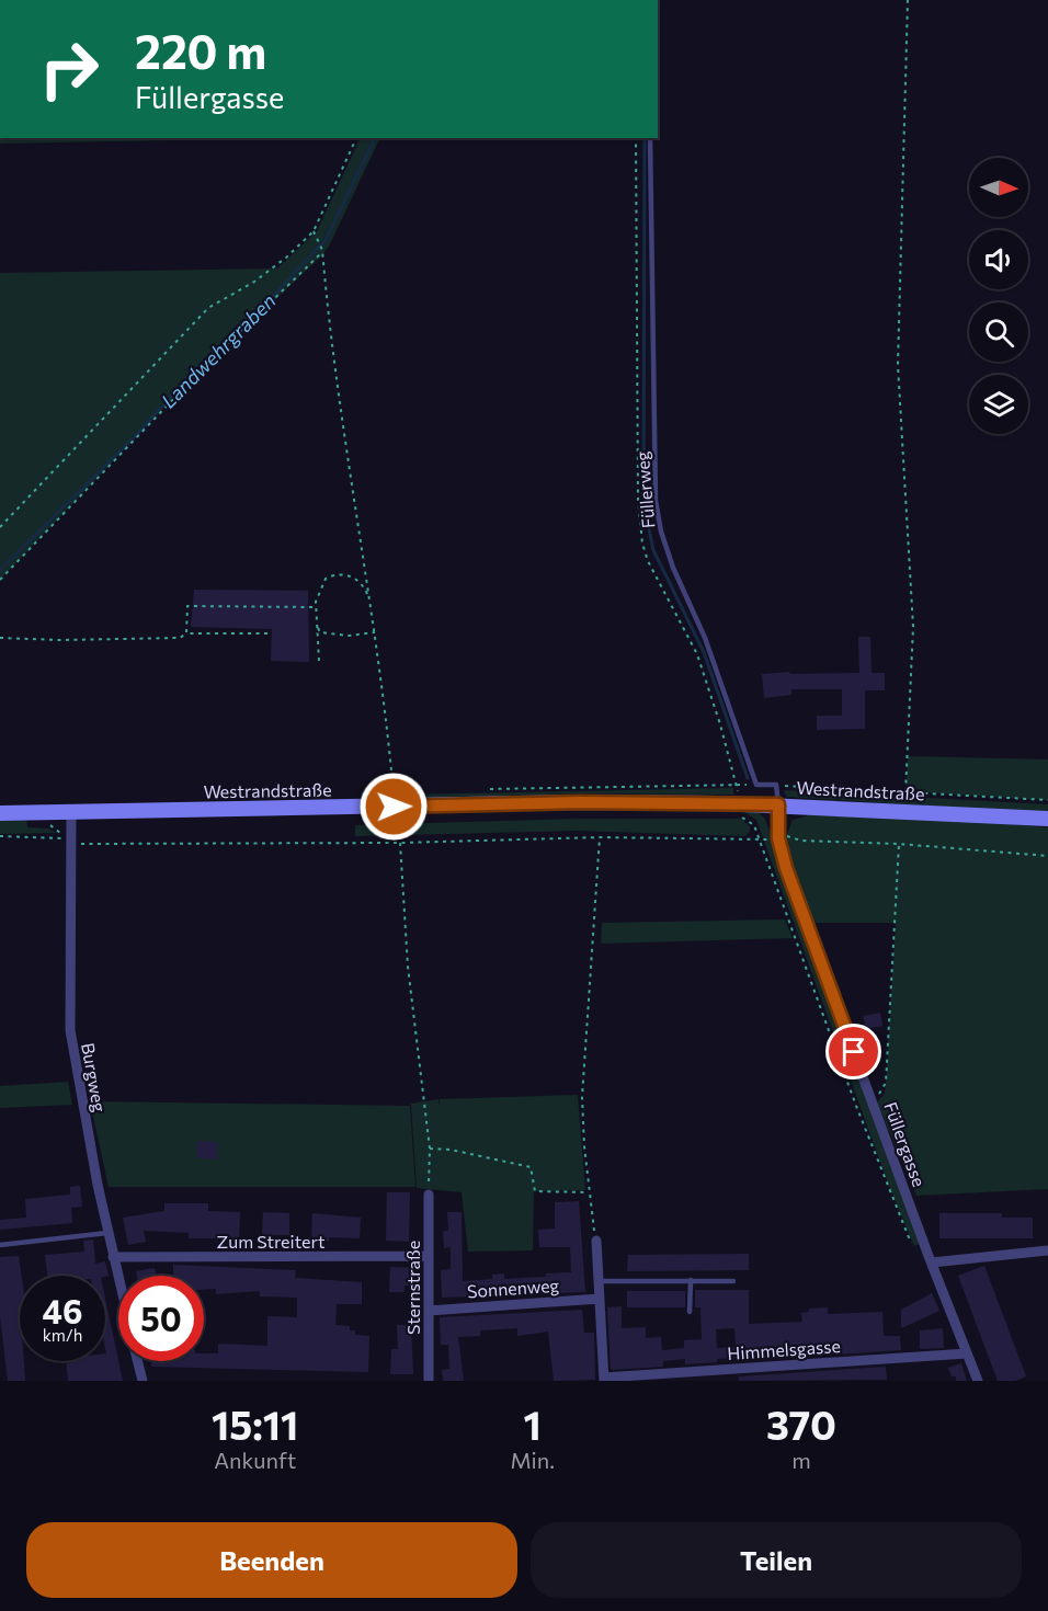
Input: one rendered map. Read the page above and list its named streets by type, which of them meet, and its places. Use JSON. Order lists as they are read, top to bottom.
{
  "streets": {
    "main road": ["Westrandstraße"],
    "street": [
      "Burgweg",
      "Füllergasse",
      "Zum Streitert",
      "Sternstraße",
      "Sonnenweg",
      "Himmelsgasse"
    ],
    "lane": ["Füllerweg"]
  },
  "crossings": [
    ["Westrandstraße", "Burgweg"],
    ["Westrandstraße", "Füllergasse"],
    ["Burgweg", "Zum Streitert"],
    ["Füllergasse", "Himmelsgasse"],
    ["Zum Streitert", "Sternstraße"],
    ["Sternstraße", "Sonnenweg"]
  ],
  "water": ["Landwehrgraben"],
  "north": "right",
  "page": {
    "turn": ["220 m", "Füllergasse"],
    "speed": "46 km/h",
    "limit": "50",
    "eta": [
      "15:11",
      "Ankunft",
      "1",
      "Min.",
      "370",
      "m"
    ],
    "buttons": ["Beenden", "Teilen"]
  }
}
